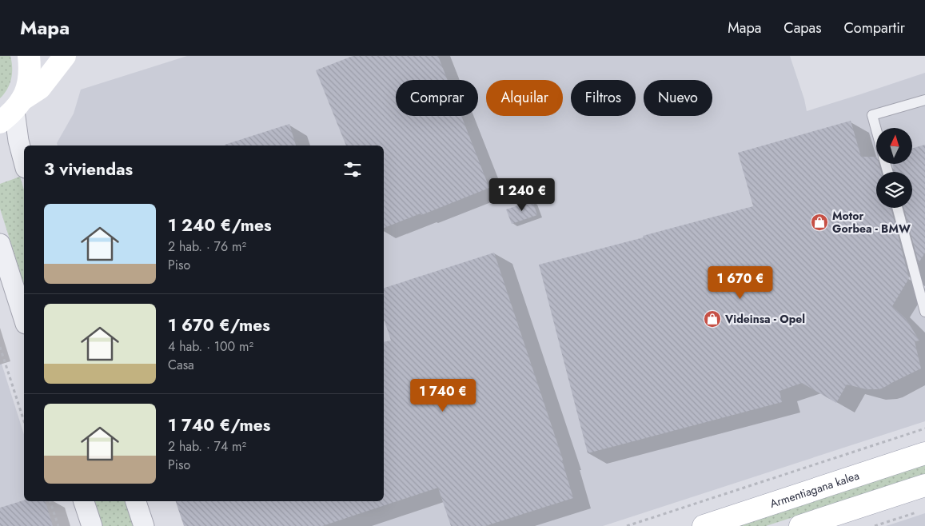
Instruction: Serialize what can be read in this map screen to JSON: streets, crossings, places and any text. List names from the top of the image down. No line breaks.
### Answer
{"streets":{"main road":["Armentiagana kalea"]},"places":{"shop":["Motor Gorbea - BMW","Videinsa - Opel"]},"north":"top","page":{"header":"Mapa","nav":["Mapa","Capas","Compartir"],"chip":["Comprar","Alquilar","Filtros","Nuevo"],"heading":"3 viviendas","price":["1 240 €","1 670 €","1 740 €"],"list":[{"name":"1 240 €/mes","note":"2 hab. · 76 m² · Piso"},{"name":"1 670 €/mes","note":"4 hab. · 100 m² · Casa"},{"name":"1 740 €/mes","note":"2 hab. · 74 m² · Piso"}]}}
